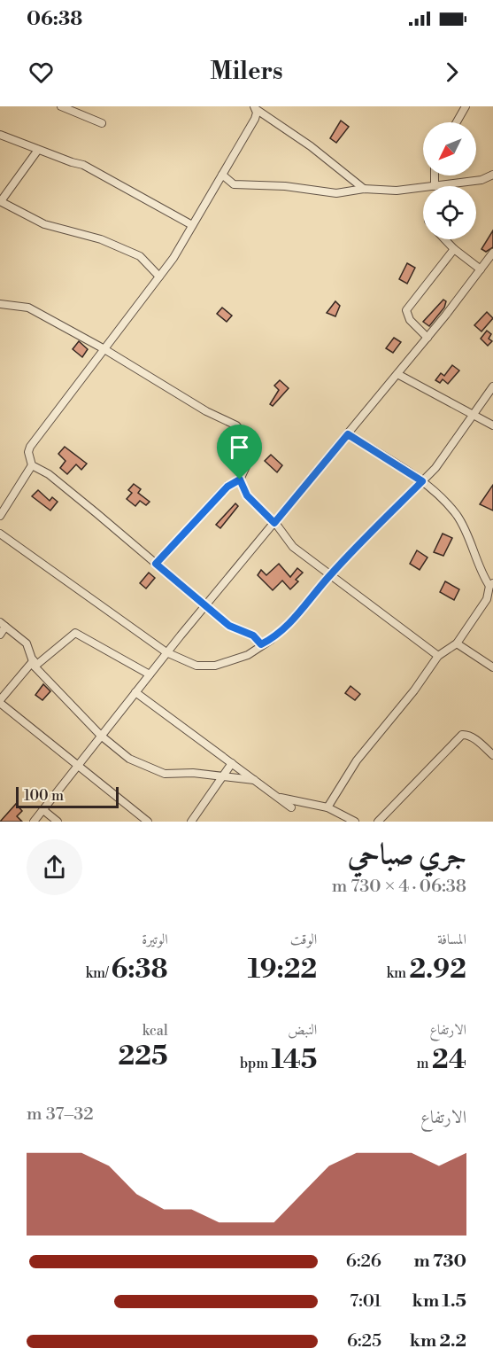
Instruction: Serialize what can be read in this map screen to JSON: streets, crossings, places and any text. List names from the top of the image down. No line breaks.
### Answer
{"scale_bar":"100 m","north":"bottom left","page":{"status":"06:38","header":"Milers","scale":"100 m","heading":["جري صباحي","06:38 · 4 × 730 m"],"stats":[["المسافة","2.92 km"],["الوقت","19:22"],["الوتيرة","6:38 /km"],["الارتفاع","24 m"],["النبض","145 bpm"],["kcal","225"]],"chart":["الارتفاع","32–37 m"],"list":[{"name":"730 m","note":"6:26"},{"name":"1.5 km","note":"7:01"},{"name":"2.2 km","note":"6:25"}]}}
